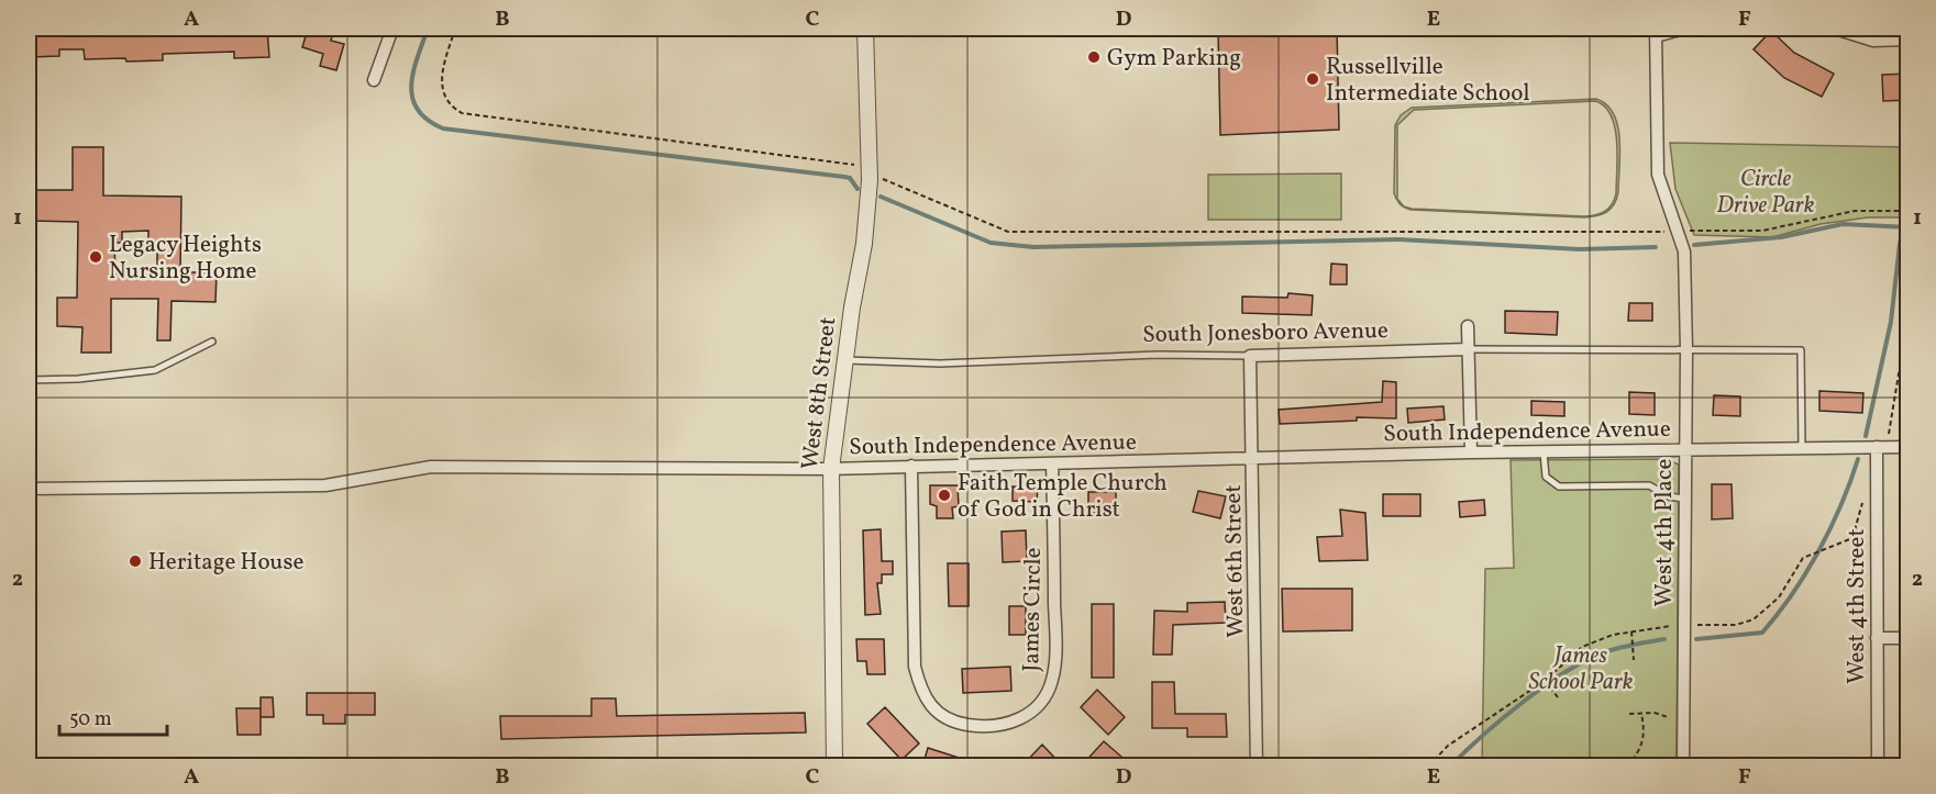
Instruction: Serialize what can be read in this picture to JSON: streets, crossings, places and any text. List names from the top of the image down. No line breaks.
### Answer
{"streets":{"street":["South Jonesboro Avenue","West 8th Street","South Independence Avenue","West 4th Place","West 6th Street","West 4th Street","James Circle"]},"crossings":[["South Jonesboro Avenue","West 8th Street"],["South Jonesboro Avenue","West 4th Place"],["South Jonesboro Avenue","West 6th Street"],["West 8th Street","South Independence Avenue"],["South Independence Avenue","West 4th Place"],["South Independence Avenue","West 6th Street"],["South Independence Avenue","West 4th Street"],["South Independence Avenue","James Circle"]],"parks":["Circle Drive Park","James School Park"],"places":["Gym Parking","Russellville Intermediate School","Legacy Heights Nursing Home","Faith Temple Church of God in Christ","Heritage House"],"scale_bar":"50 m","grid":{"columns":["A","B","C","D","E","F"],"rows":["1","2"]}}
